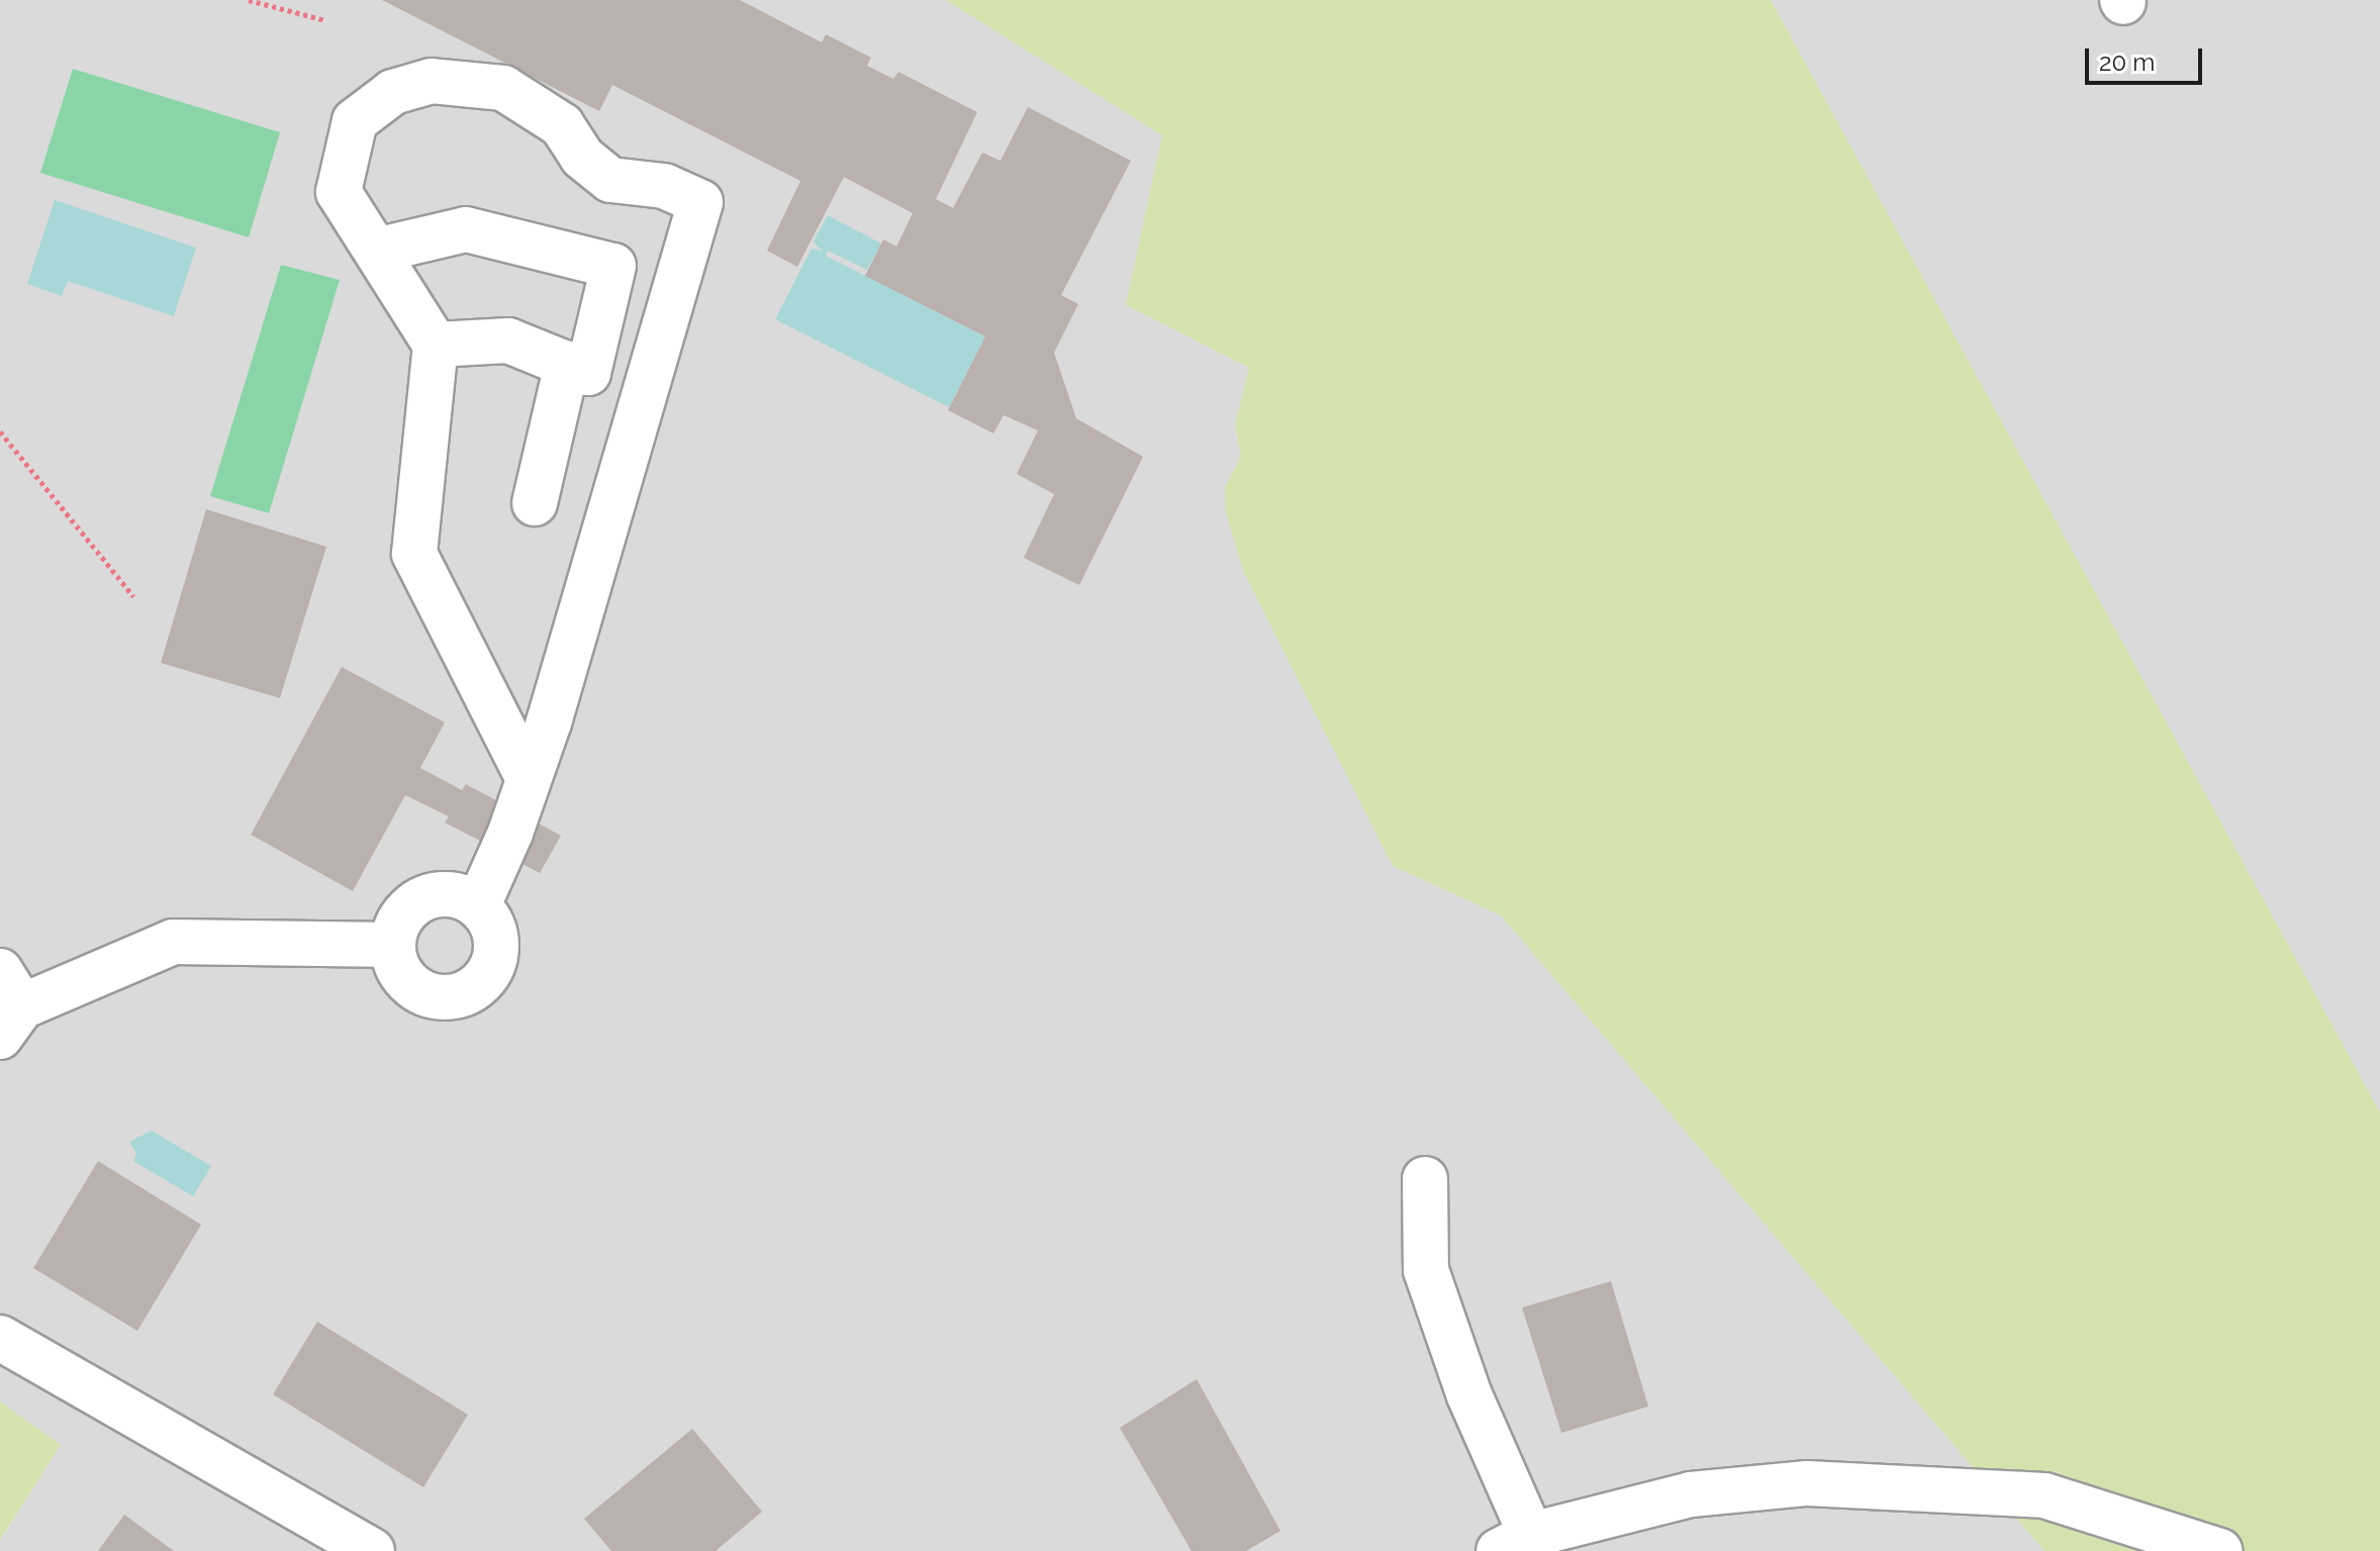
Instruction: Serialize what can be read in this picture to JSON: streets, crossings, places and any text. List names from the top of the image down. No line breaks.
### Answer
{"scale_bar":"20 m"}
